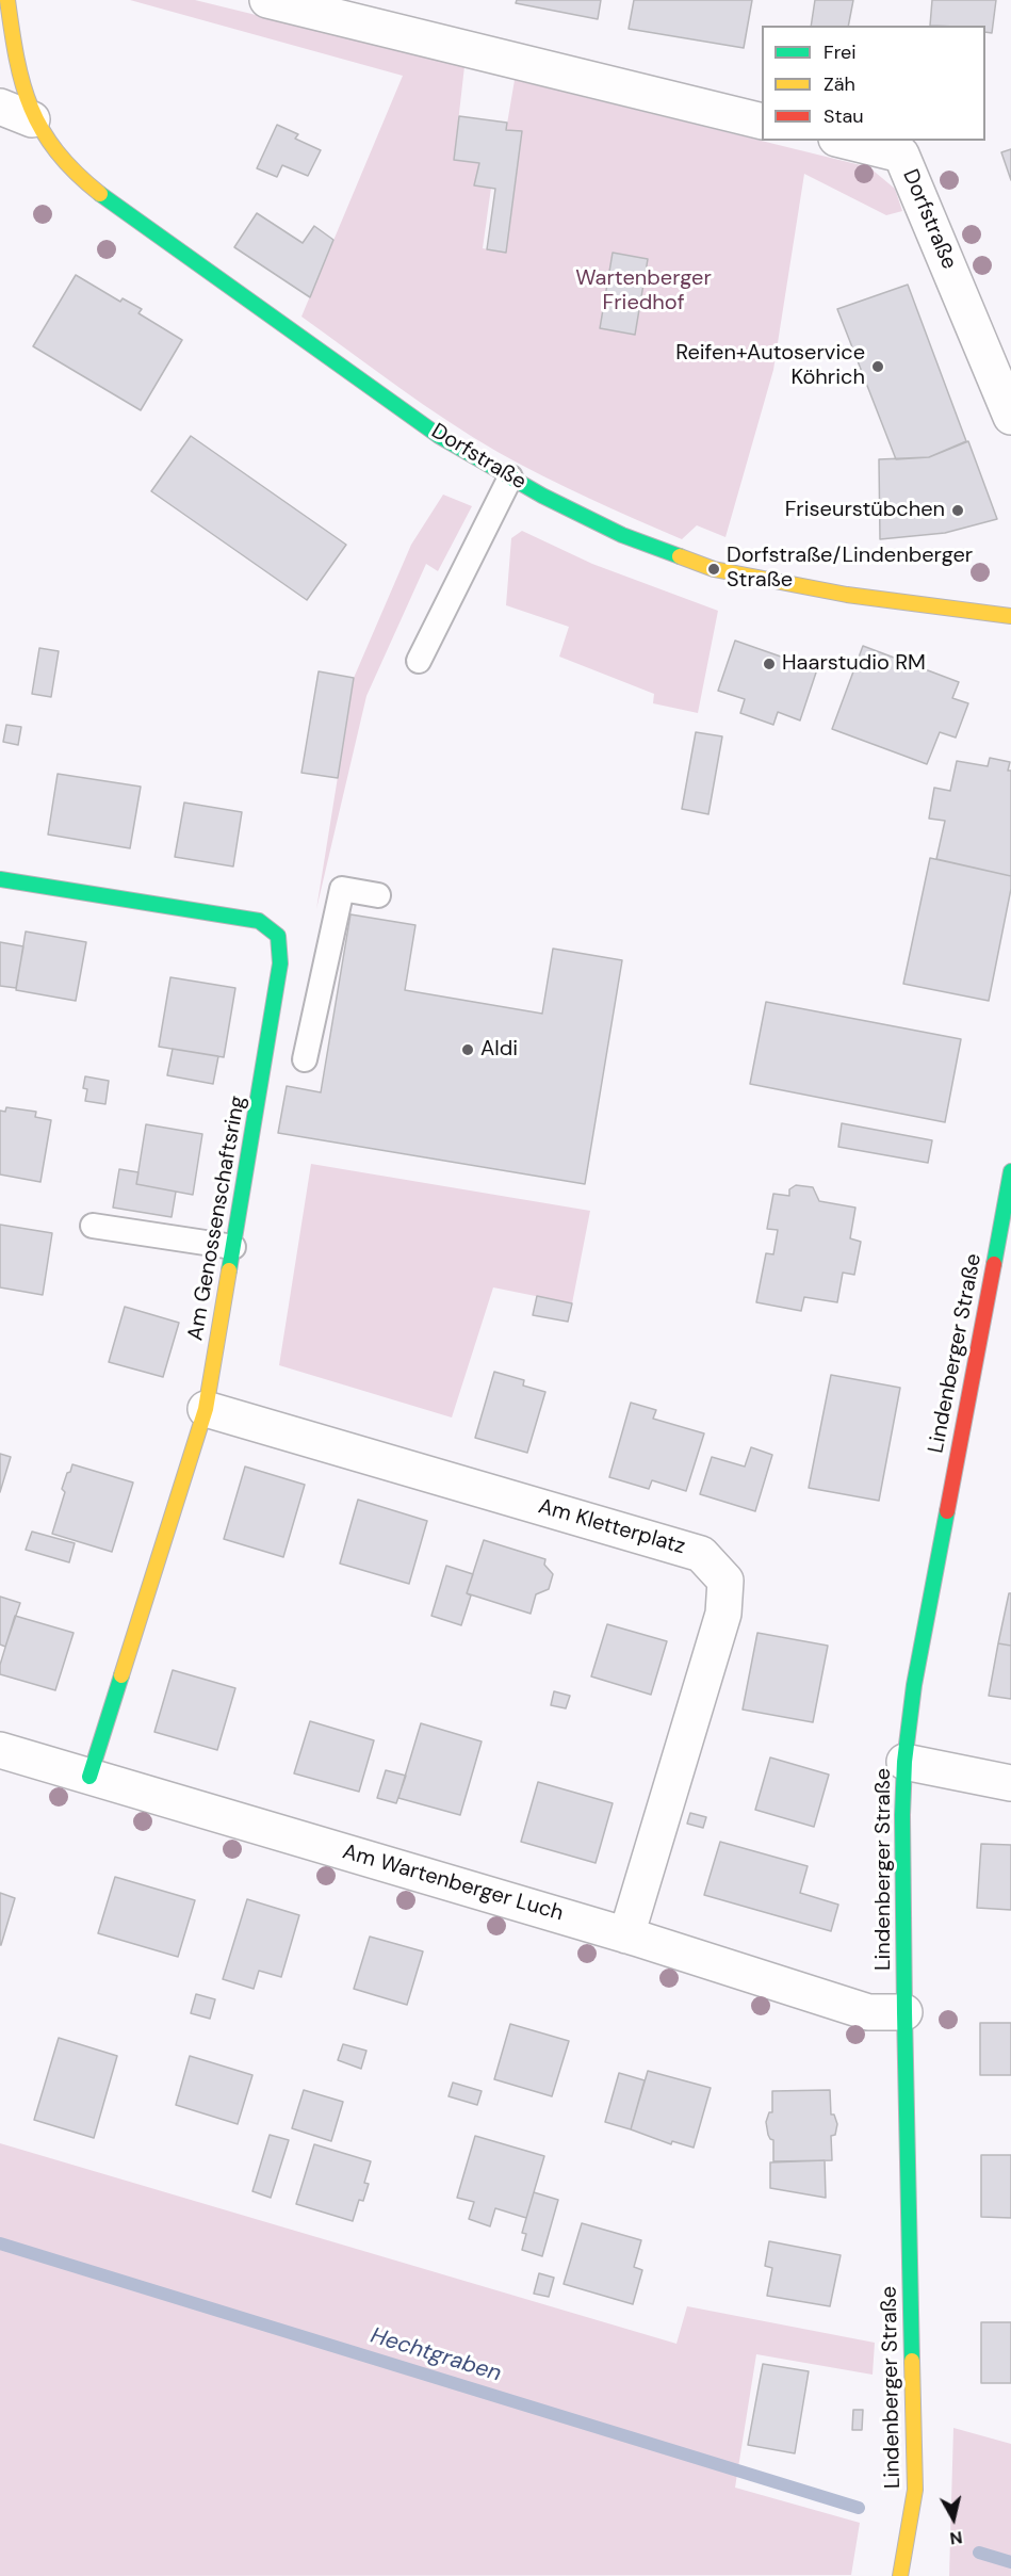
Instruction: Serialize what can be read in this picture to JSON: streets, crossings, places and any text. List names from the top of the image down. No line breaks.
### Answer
{"streets":{"street":["Dorfstraße","Am Genossenschaftsring","Lindenberger Straße","Am Kletterplatz","Am Wartenberger Luch"]},"crossings":[["Am Genossenschaftsring","Am Kletterplatz"],["Am Genossenschaftsring","Am Wartenberger Luch"],["Lindenberger Straße","Am Wartenberger Luch"],["Am Kletterplatz","Am Wartenberger Luch"]],"water":["Hechtgraben"],"parks":["Wartenberger Friedhof"],"places":["Reifen+Autoservice Köhrich","Friseurstübchen","Dorfstraße/Lindenberger Straße","Haarstudio RM","Aldi"],"legend":["Frei","Zäh","Stau"],"north":"bottom"}
